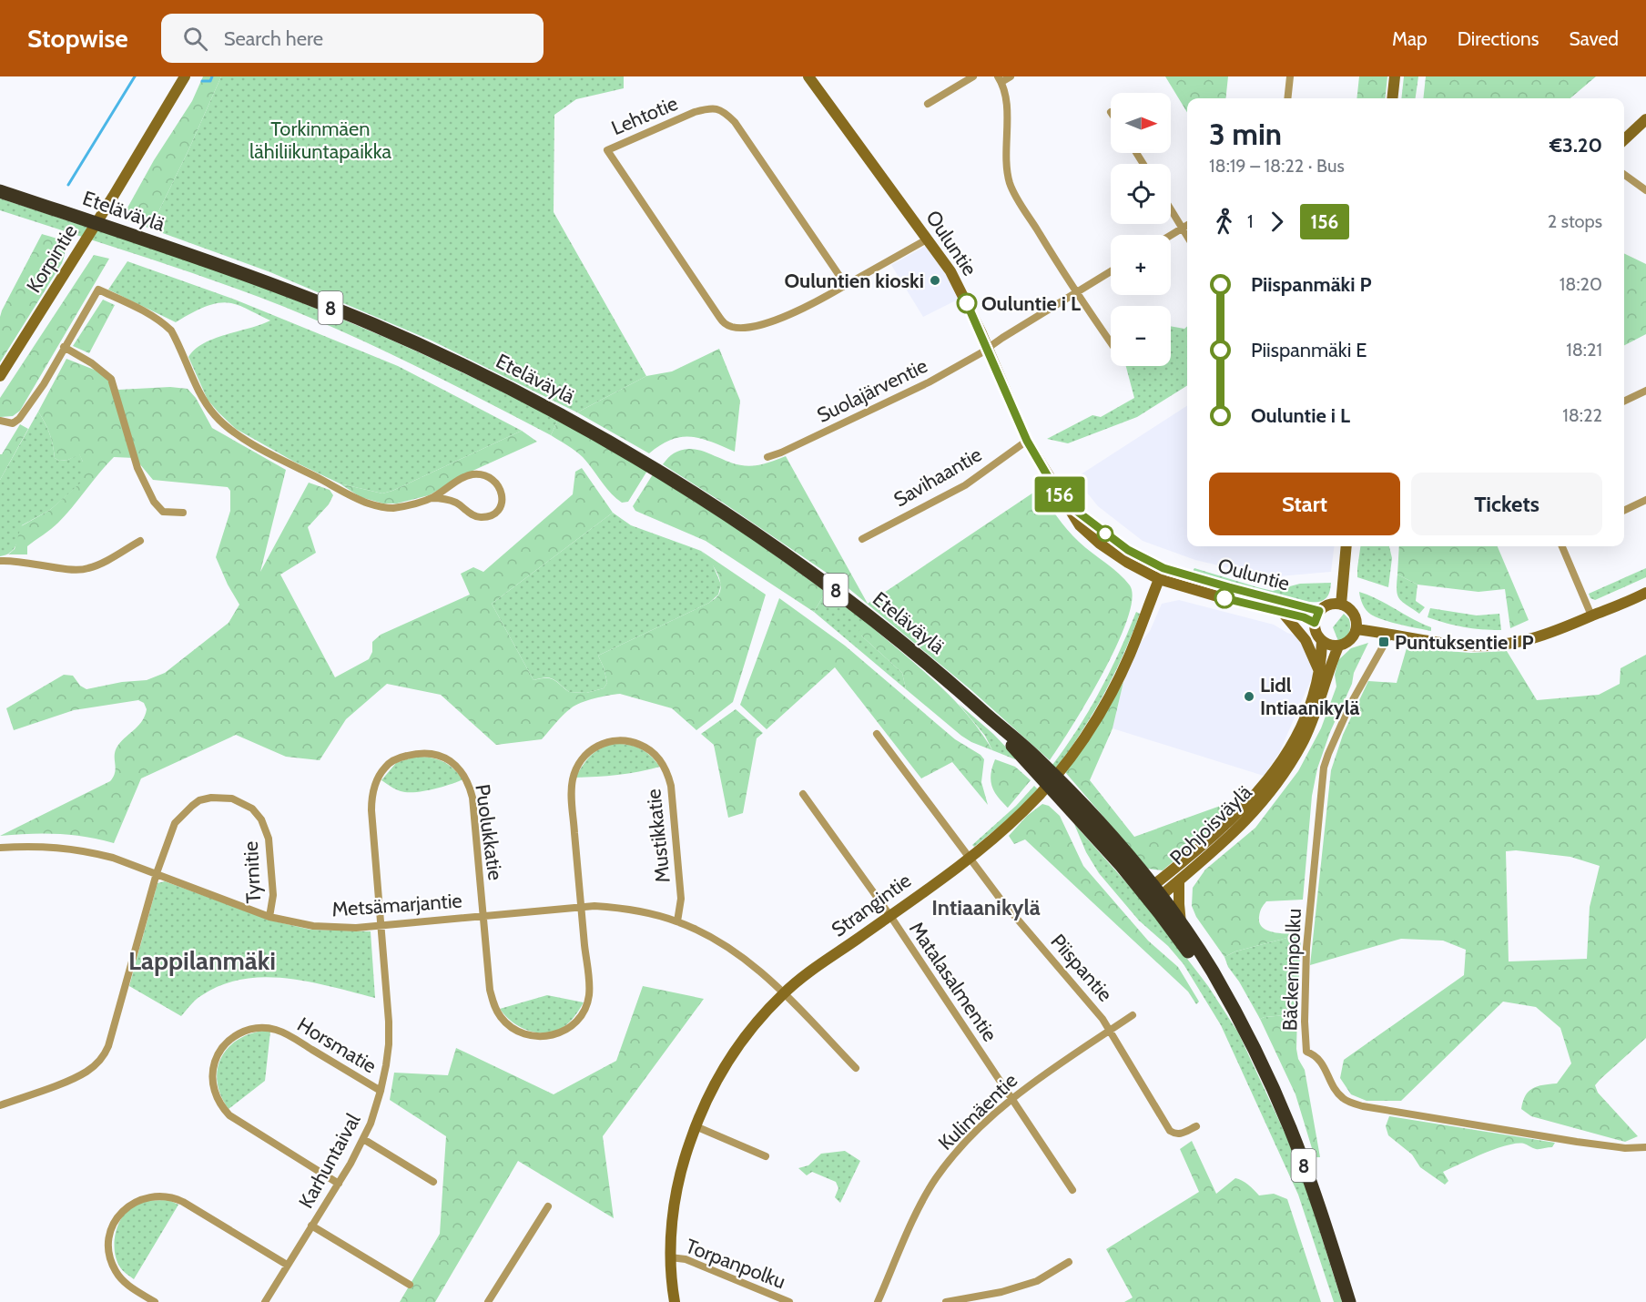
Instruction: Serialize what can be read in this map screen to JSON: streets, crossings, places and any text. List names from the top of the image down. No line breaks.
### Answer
{"streets":{"highway":["Eteläväylä","8"],"main road":["Ouluntie","Korpintie","Pohjoisväylä","Strangintie"],"street":["Lehtotie","Suolajärventie","Savihaantie","Puolukkatie","Mustikkatie","Tyrnitie","Metsämarjantie","Piispantie","Bäckeninpolku","Matalasalmentie","Horsmatie","Kulimäentie","Karhuntaival","Torpanpolku"]},"crossings":[["Lehtotie","Ouluntie"],["Eteläväylä","8"],["Eteläväylä","Pohjoisväylä"],["Ouluntie","Suolajärventie"],["Ouluntie","Savihaantie"],["Ouluntie","Pohjoisväylä"],["Ouluntie","Strangintie"],["8","Pohjoisväylä"],["Puolukkatie","Mustikkatie"],["Puolukkatie","Metsämarjantie"],["Puolukkatie","Karhuntaival"],["Mustikkatie","Metsämarjantie"],["Tyrnitie","Metsämarjantie"],["Metsämarjantie","Strangintie"],["Metsämarjantie","Karhuntaival"],["Strangintie","Piispantie"],["Strangintie","Matalasalmentie"],["Strangintie","Torpanpolku"],["Piispantie","Kulimäentie"],["Matalasalmentie","Kulimäentie"],["Horsmatie","Karhuntaival"]],"districts":["Intiaanikylä","Lappilanmäki"],"parks":["Torkinmäen lähiliikuntapaikka"],"places":{"other":["Ouluntien kioski","Ouluntie i L","Lidl Intiaanikylä"],"transit":["Puntuksentie i P"]},"lines":["bus line 156"],"north":"right","page":{"header":"Stopwise","search":"Search here","nav":["Map","Directions","Saved"],"on_map":"156","map_buttons":["+","−"],"heading":["3 min","18:19 – 18:22 · Bus","€3.20"],"legs":["1","156","2 stops"],"list":[{"name":"Piispanmäki P","value":"18:20"},{"name":"Piispanmäki E","value":"18:21"},{"name":"Ouluntie i L","value":"18:22"}],"buttons":["Start","Tickets"]}}
